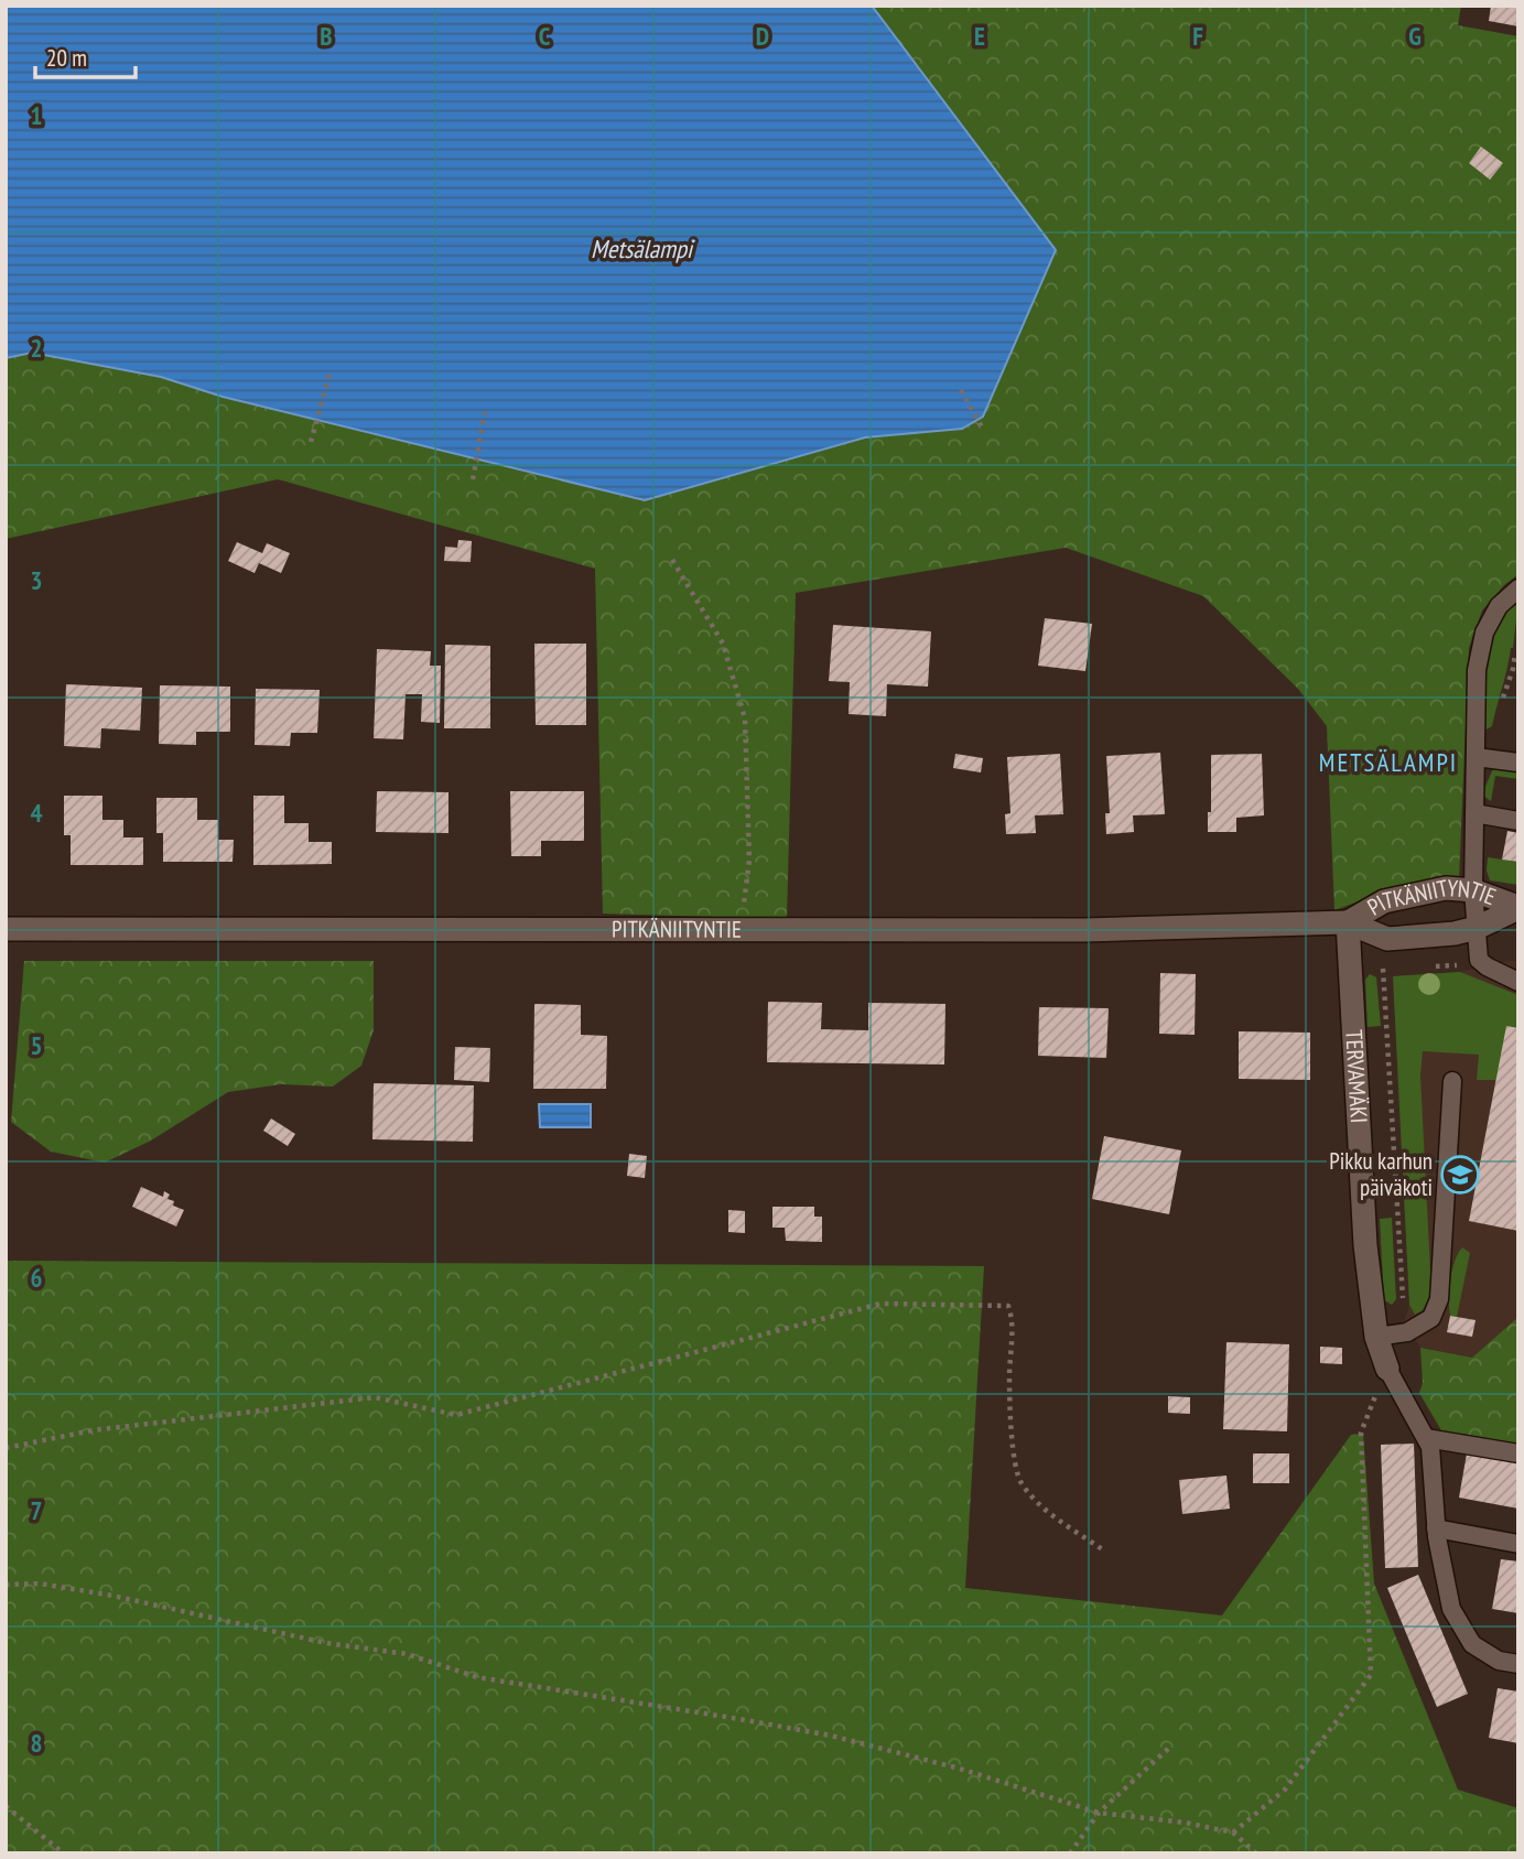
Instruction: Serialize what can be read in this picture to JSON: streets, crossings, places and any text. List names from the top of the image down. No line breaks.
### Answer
{"streets":{"street":["PITKÄNIITYNTIE","TERVAMÄKI"]},"crossings":[["PITKÄNIITYNTIE","TERVAMÄKI"]],"districts":["METSÄLAMPI"],"water":["Metsälampi"],"places":{"school or university":["Pikku karhun päiväkoti"]},"scale_bar":"20 m","grid":{"columns":["B","C","D","E","F","G"],"rows":["1","2","3","4","5","6","7","8"]}}
